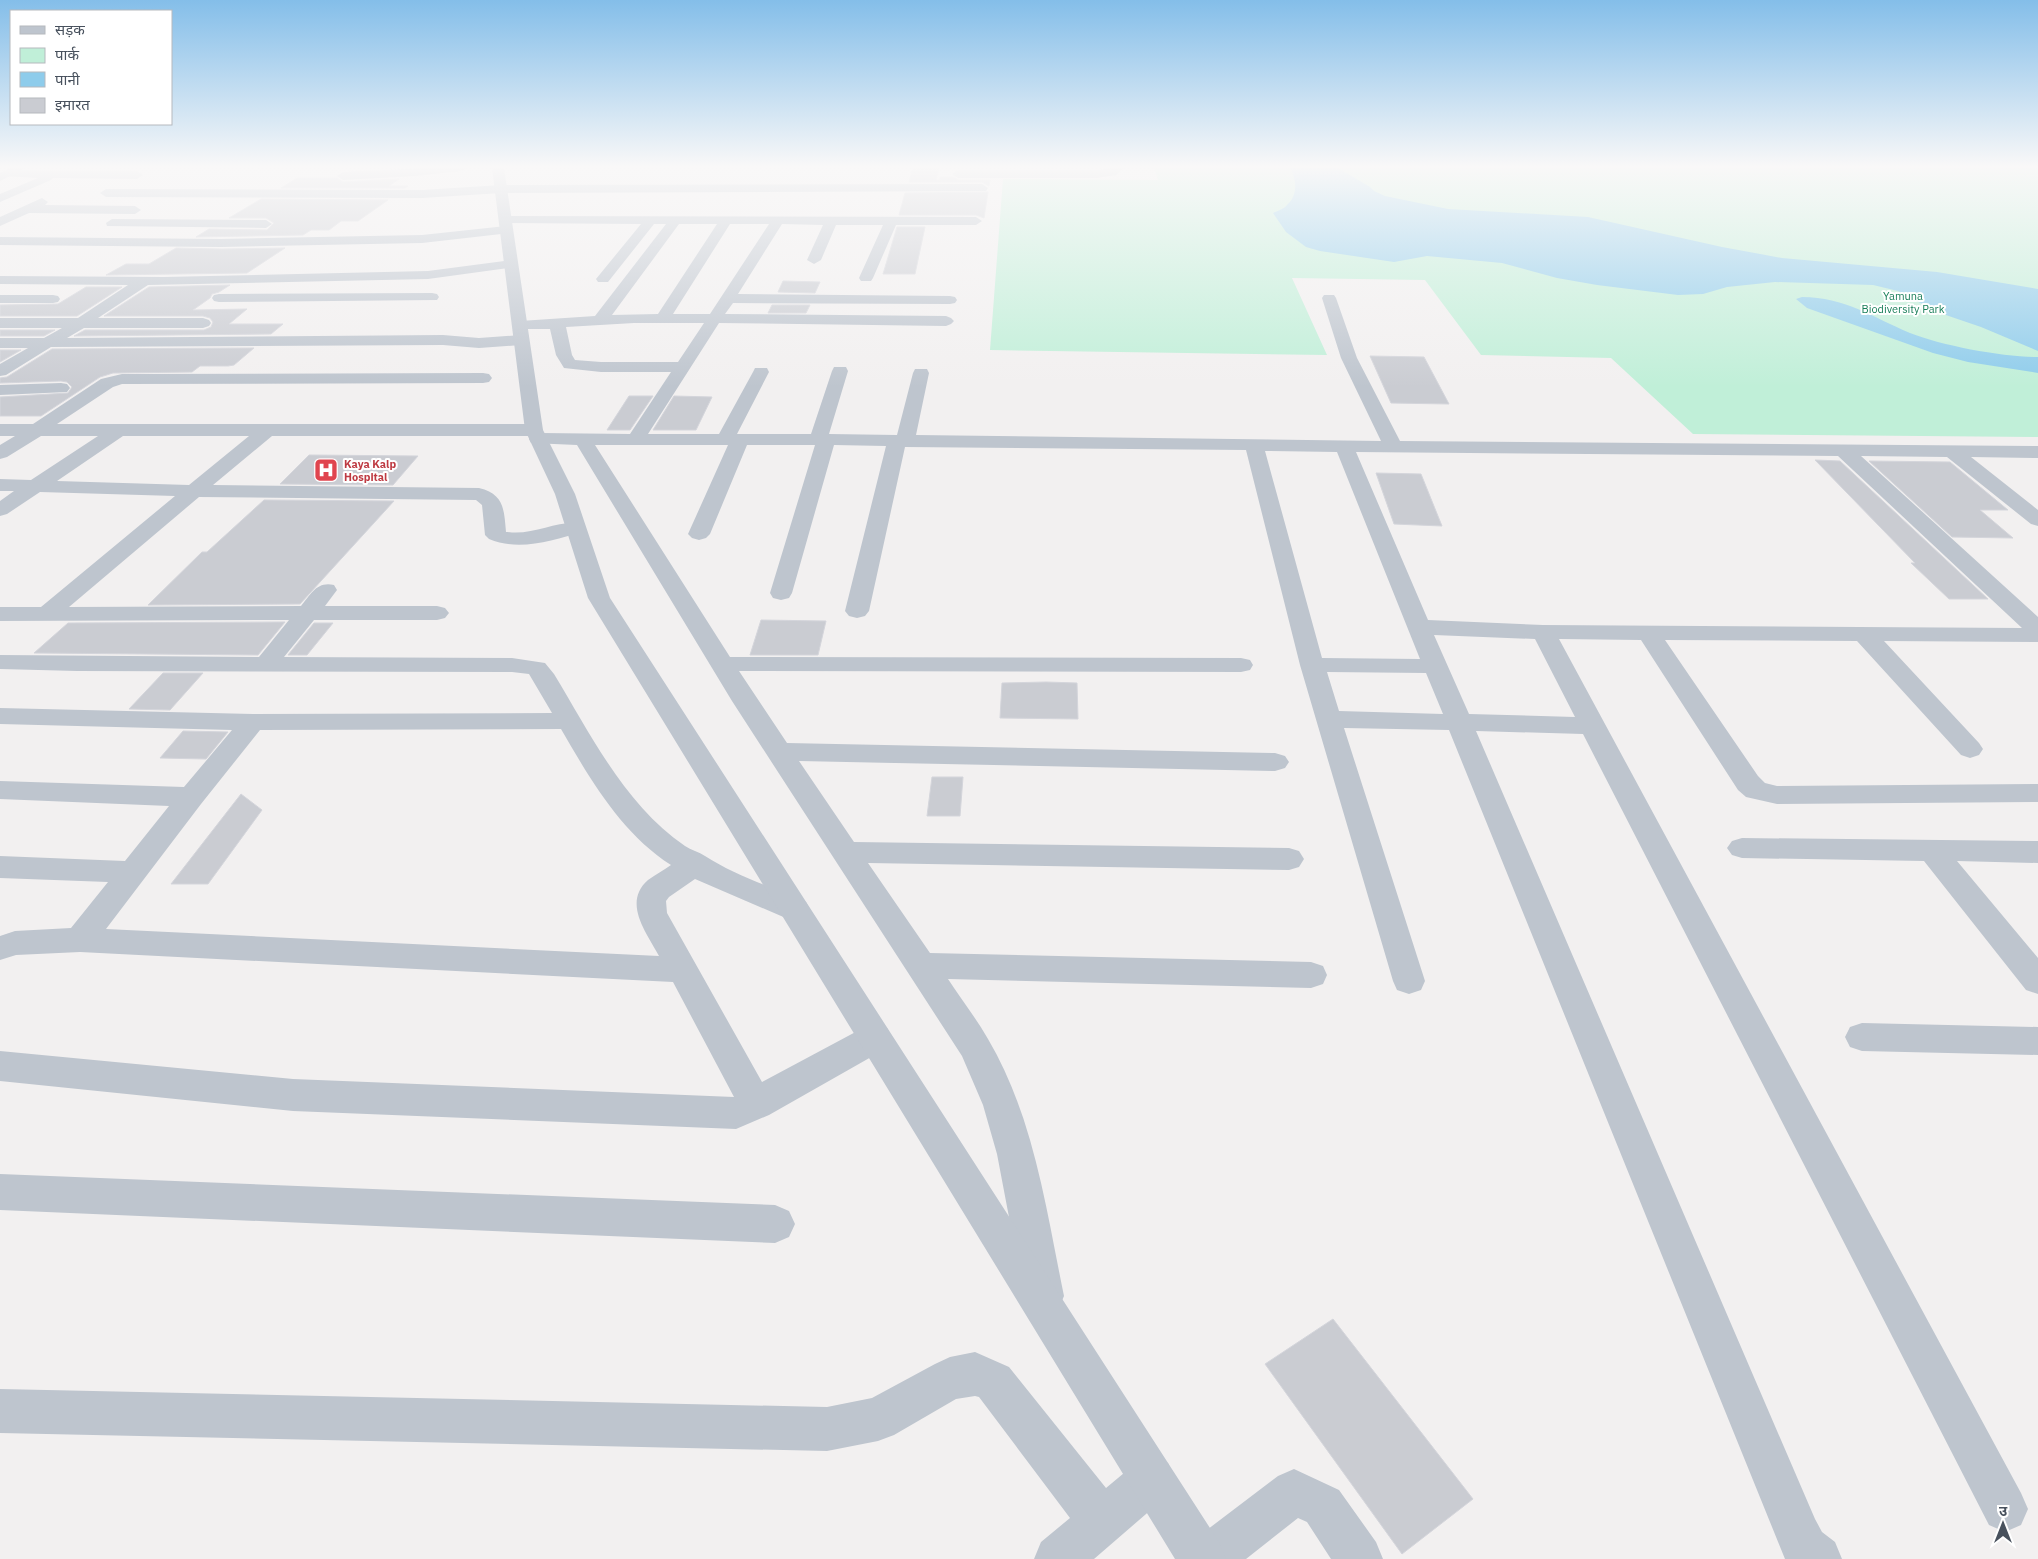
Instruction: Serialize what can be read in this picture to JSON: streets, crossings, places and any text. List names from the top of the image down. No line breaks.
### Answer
{"parks":["Yamuna Biodiversity Park"],"places":{"hospital":["Kaya Kalp Hospital"]},"legend":["सड़क","पार्क","पानी","इमारत"],"north":"top"}
